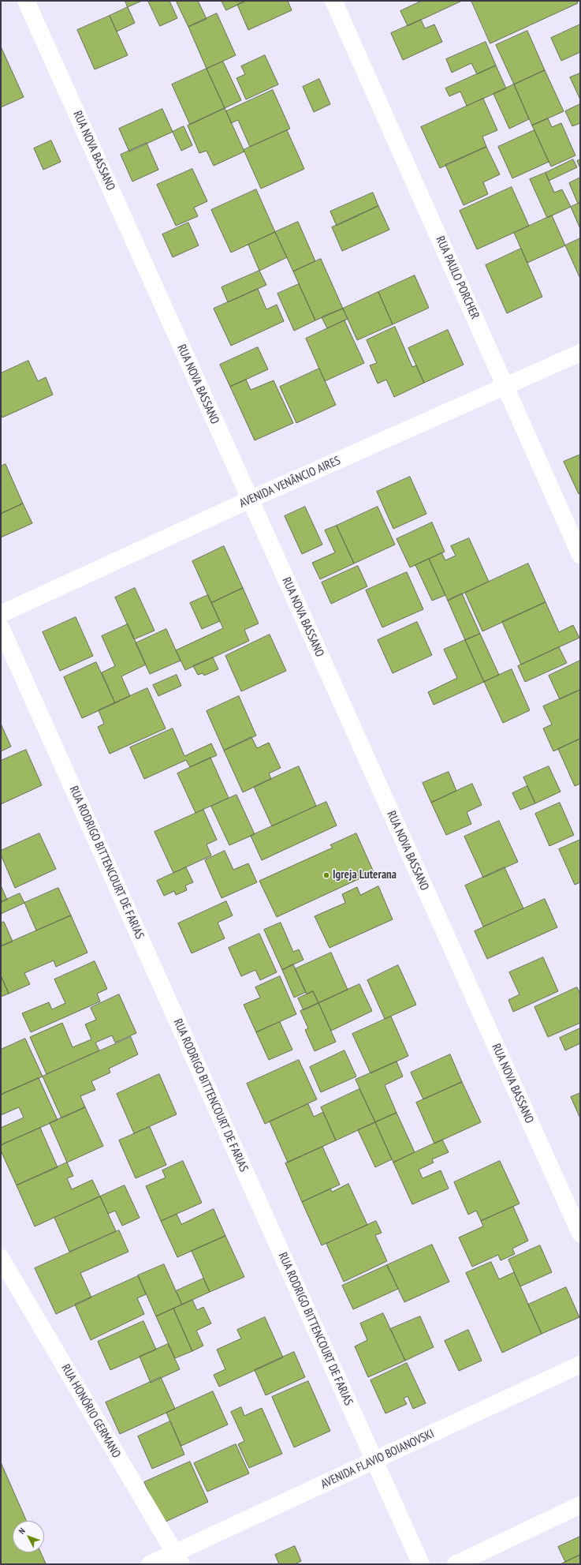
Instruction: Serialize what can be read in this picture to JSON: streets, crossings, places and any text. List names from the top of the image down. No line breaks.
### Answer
{"streets":{"street":["RUA NOVA BASSANO","RUA PAULO PORCHER","AVENIDA VENÂNCIO AIRES","RUA RODRIGO BITTENCOURT DE FARIAS","RUA HONÓRIO GERMANO","AVENIDA FLAVIO BOIANOVSKI"]},"crossings":[["RUA NOVA BASSANO","AVENIDA VENÂNCIO AIRES"],["RUA PAULO PORCHER","AVENIDA VENÂNCIO AIRES"],["RUA RODRIGO BITTENCOURT DE FARIAS","AVENIDA FLAVIO BOIANOVSKI"],["RUA HONÓRIO GERMANO","AVENIDA FLAVIO BOIANOVSKI"]],"places":["Igreja Luterana"],"north":"top left"}
